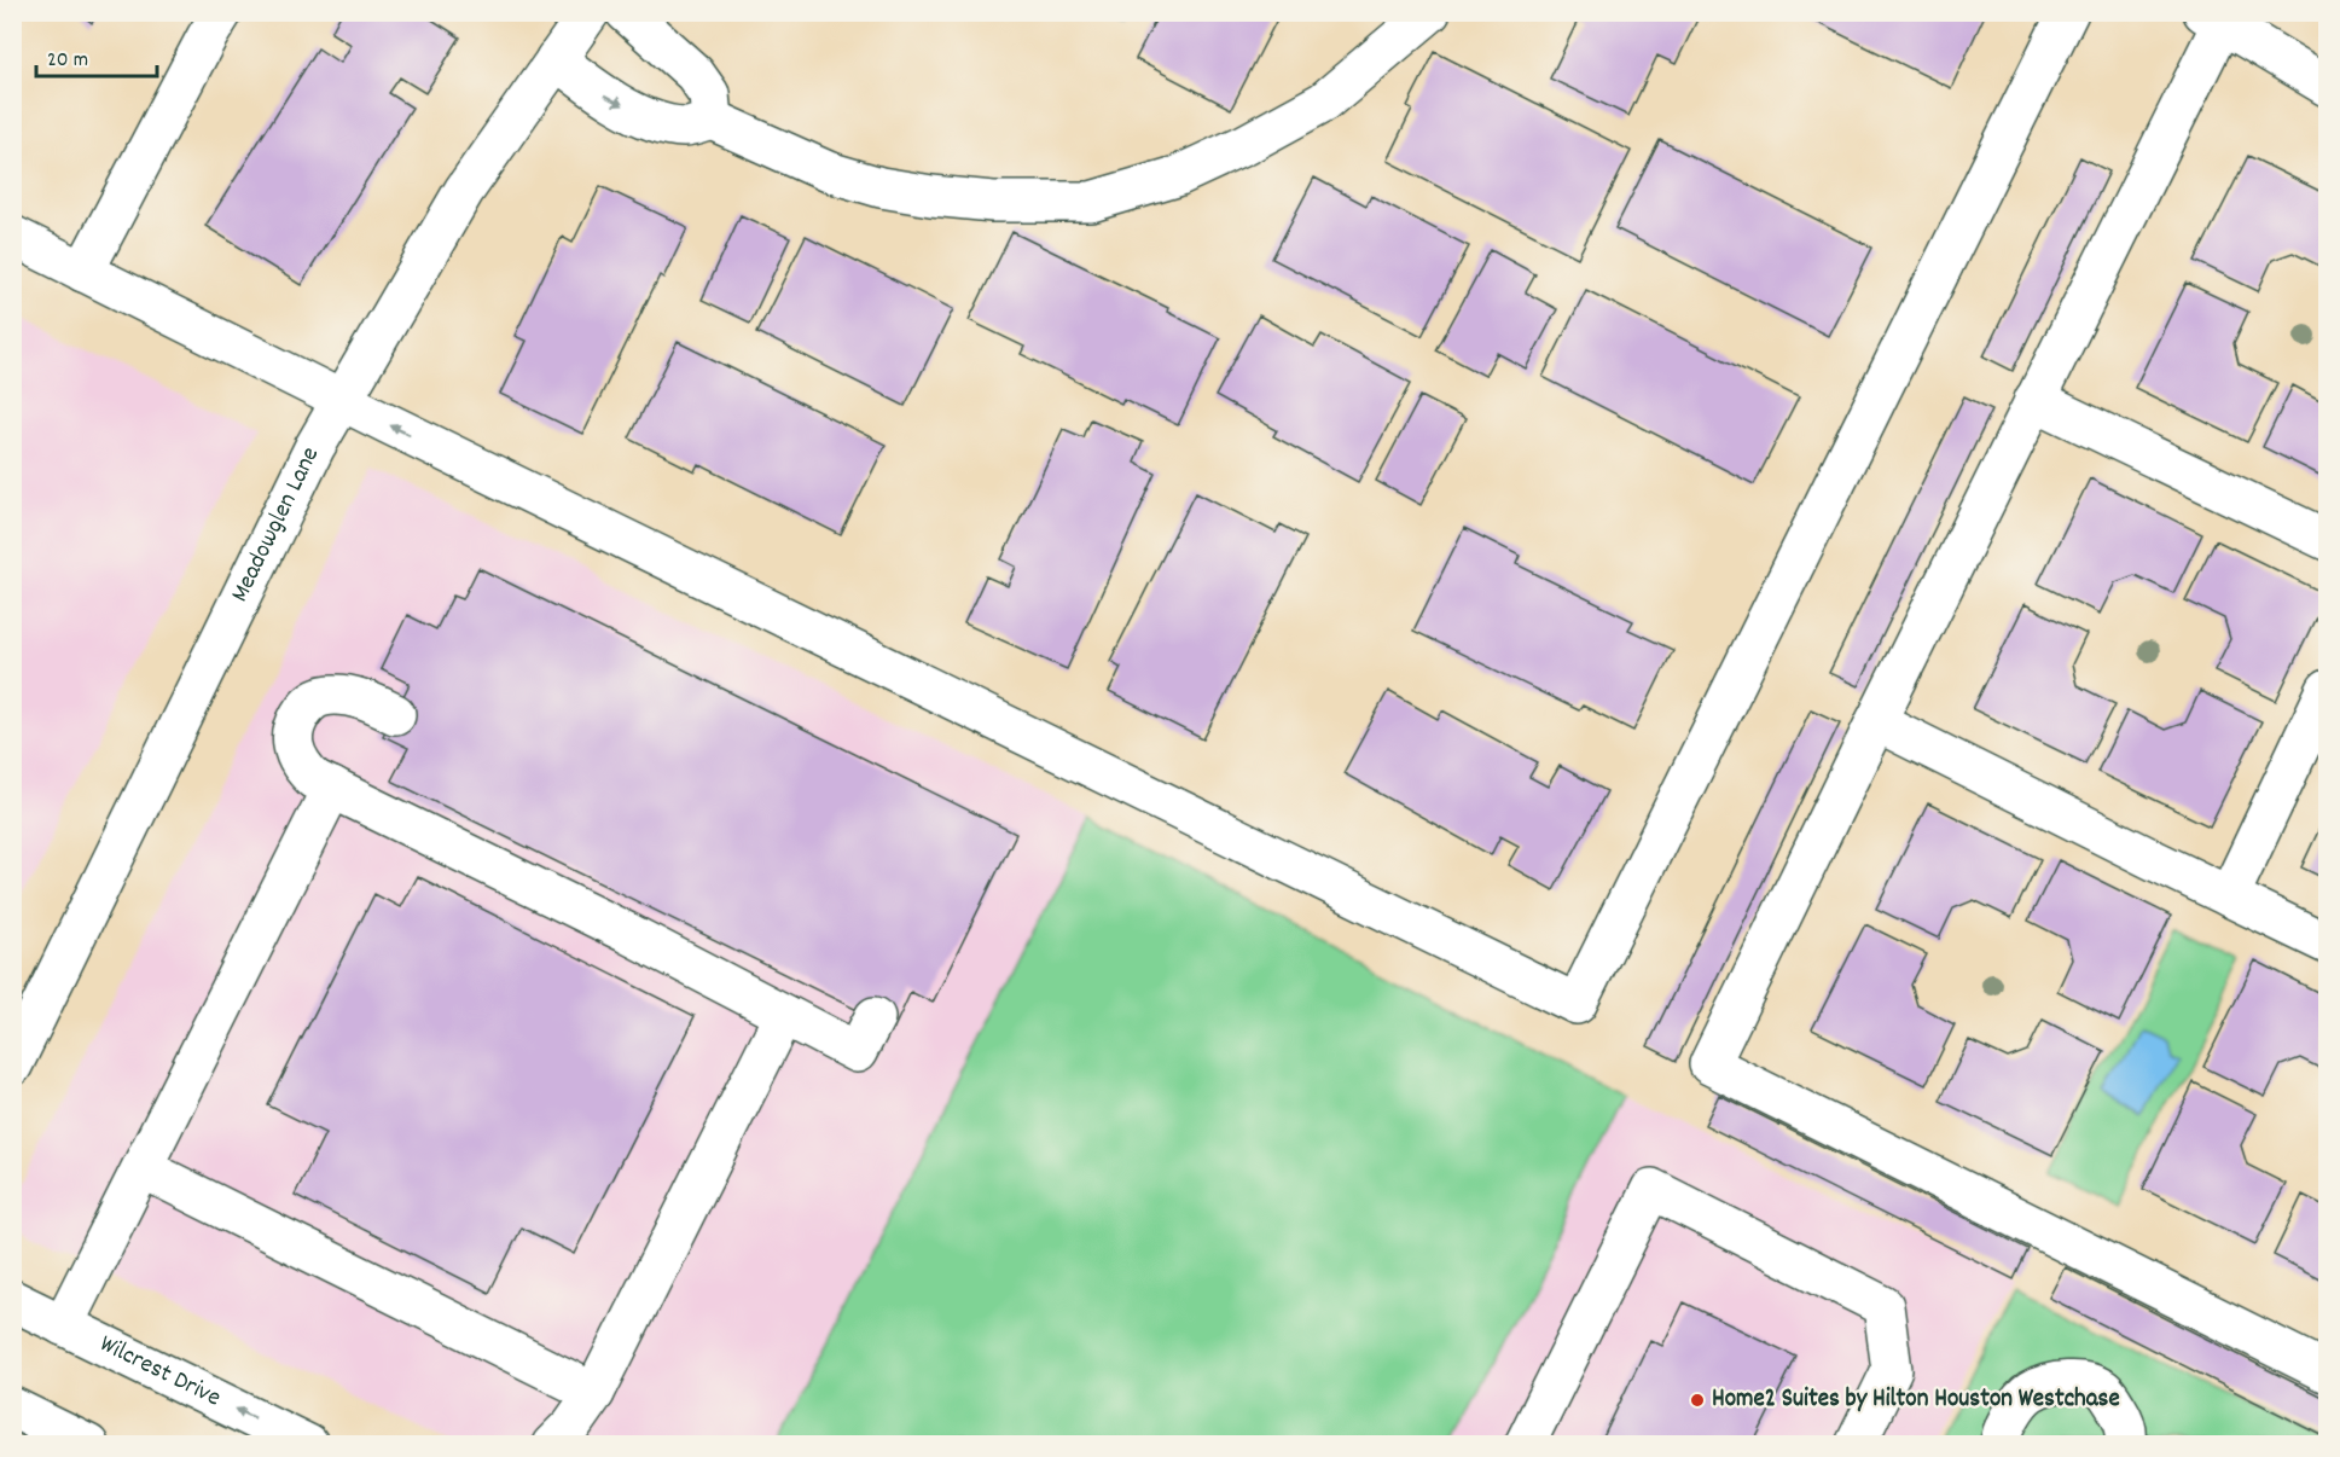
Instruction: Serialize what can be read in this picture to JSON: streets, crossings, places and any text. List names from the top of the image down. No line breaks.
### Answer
{"streets":{"street":["Meadowglen Lane","Wilcrest Drive"]},"places":["Home2 Suites by Hilton Houston Westchase"],"scale_bar":"20 m"}
